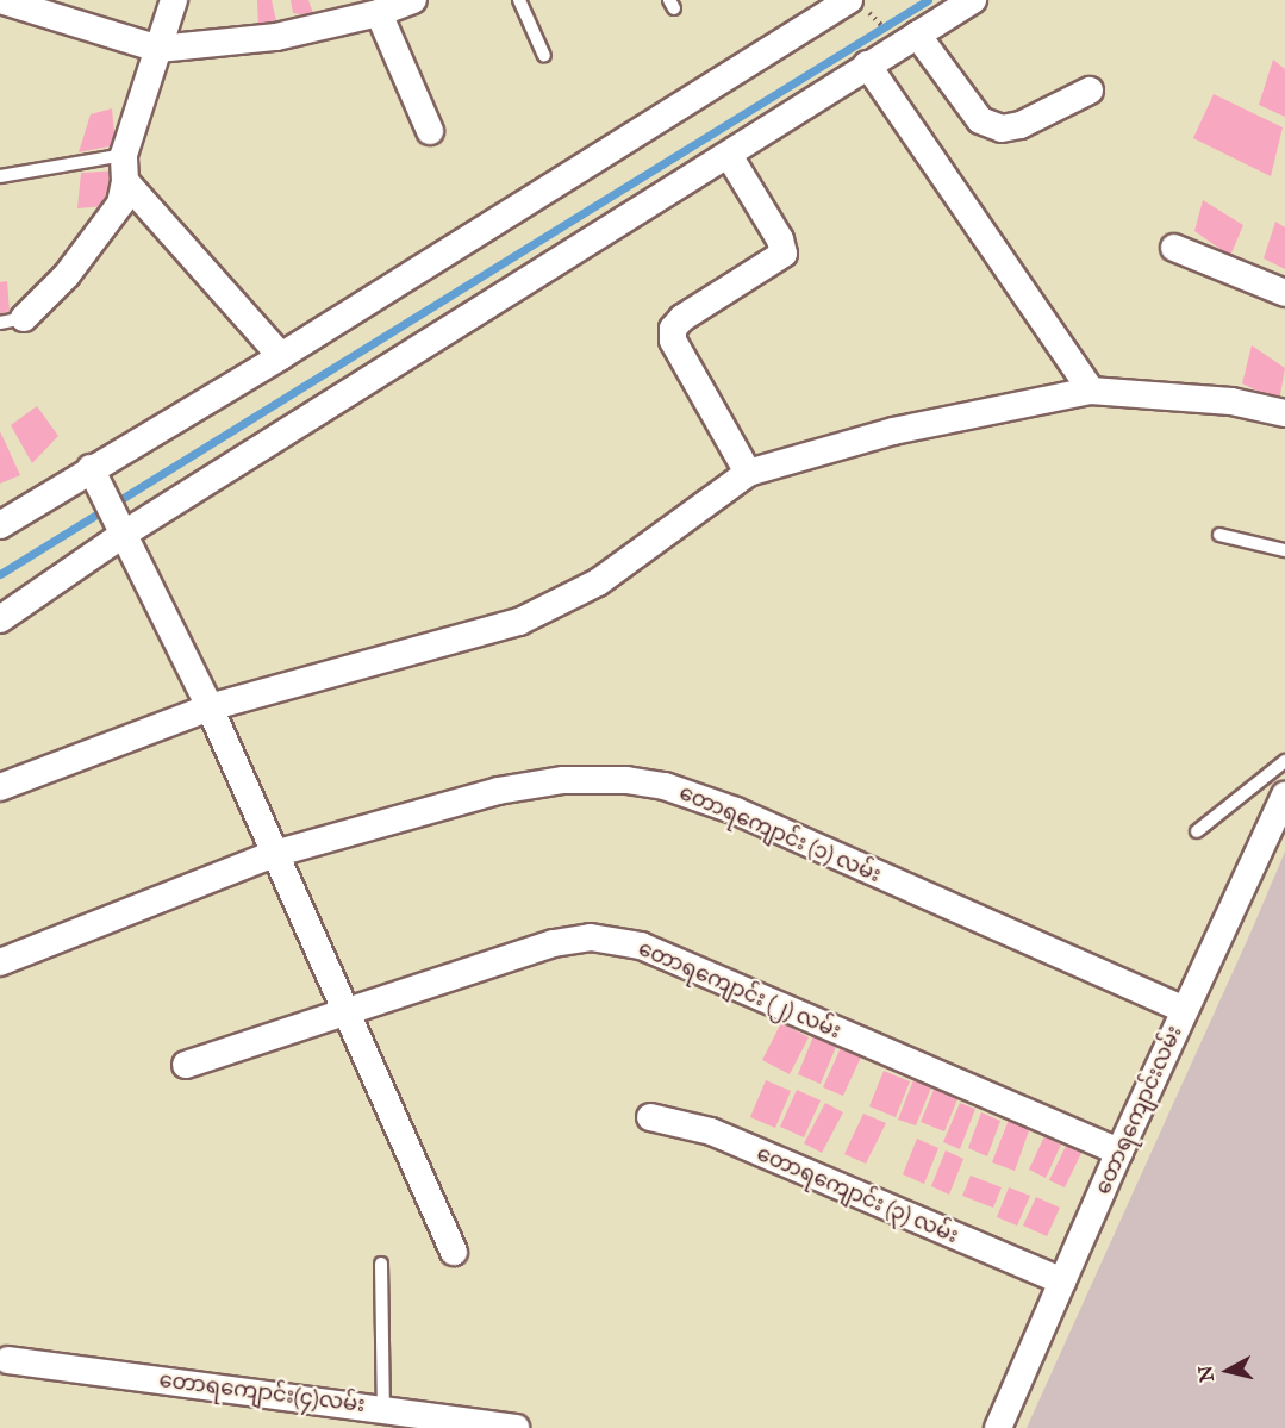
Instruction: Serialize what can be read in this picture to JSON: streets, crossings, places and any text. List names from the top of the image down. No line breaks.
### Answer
{"streets":{"street":["တောရကျောင်း (၁) လမ်း","တောရကျောင်း (၂) လမ်း","တောရကျောင်းလမ်း","တောရကျောင်း (၃) လမ်း","တောရကျောင်း(၄)လမ်း"]},"crossings":[["တောရကျောင်း (၁) လမ်း","တောရကျောင်းလမ်း"],["တောရကျောင်း (၂) လမ်း","တောရကျောင်းလမ်း"],["တောရကျောင်းလမ်း","တောရကျောင်း (၃) လမ်း"]],"north":"left"}
